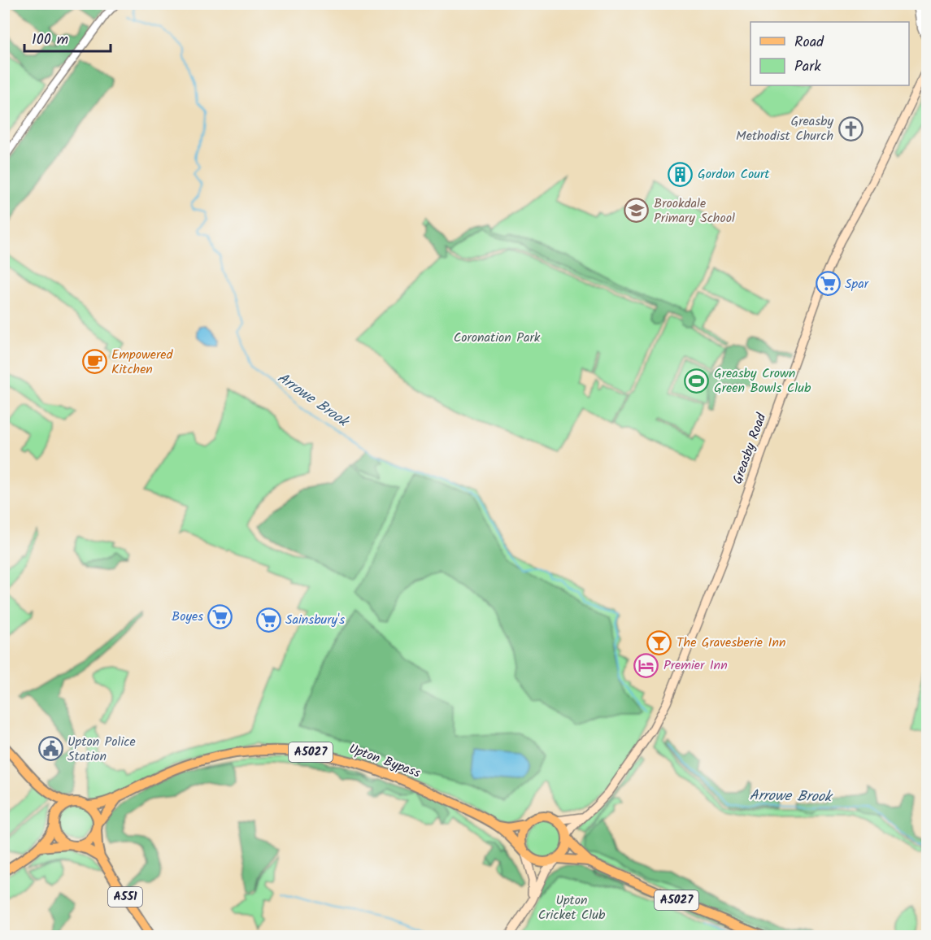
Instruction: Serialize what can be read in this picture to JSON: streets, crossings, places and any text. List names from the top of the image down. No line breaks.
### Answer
{"streets":{"main road":["Greasby Road","A5027","Upton Bypass","A551"]},"crossings":[["Greasby Road","A5027"],["Greasby Road","Upton Bypass"],["A5027","Upton Bypass"]],"water":["Arrowe Brook"],"parks":["Coronation Park","Upton Cricket Club"],"places":{"church":["Greasby Methodist Church"],"building":["Gordon Court"],"school or university":["Brookdale Primary School"],"supermarket":["Spar","Boyes","Sainsbury's"],"cafe":["Empowered Kitchen"],"sports":["Greasby Crown Green Bowls Club"],"bar":["The Gravesberie Inn"],"hotel":["Premier Inn"],"public building":["Upton Police Station"]},"legend":["Road","Park"],"scale_bar":"100 m"}
